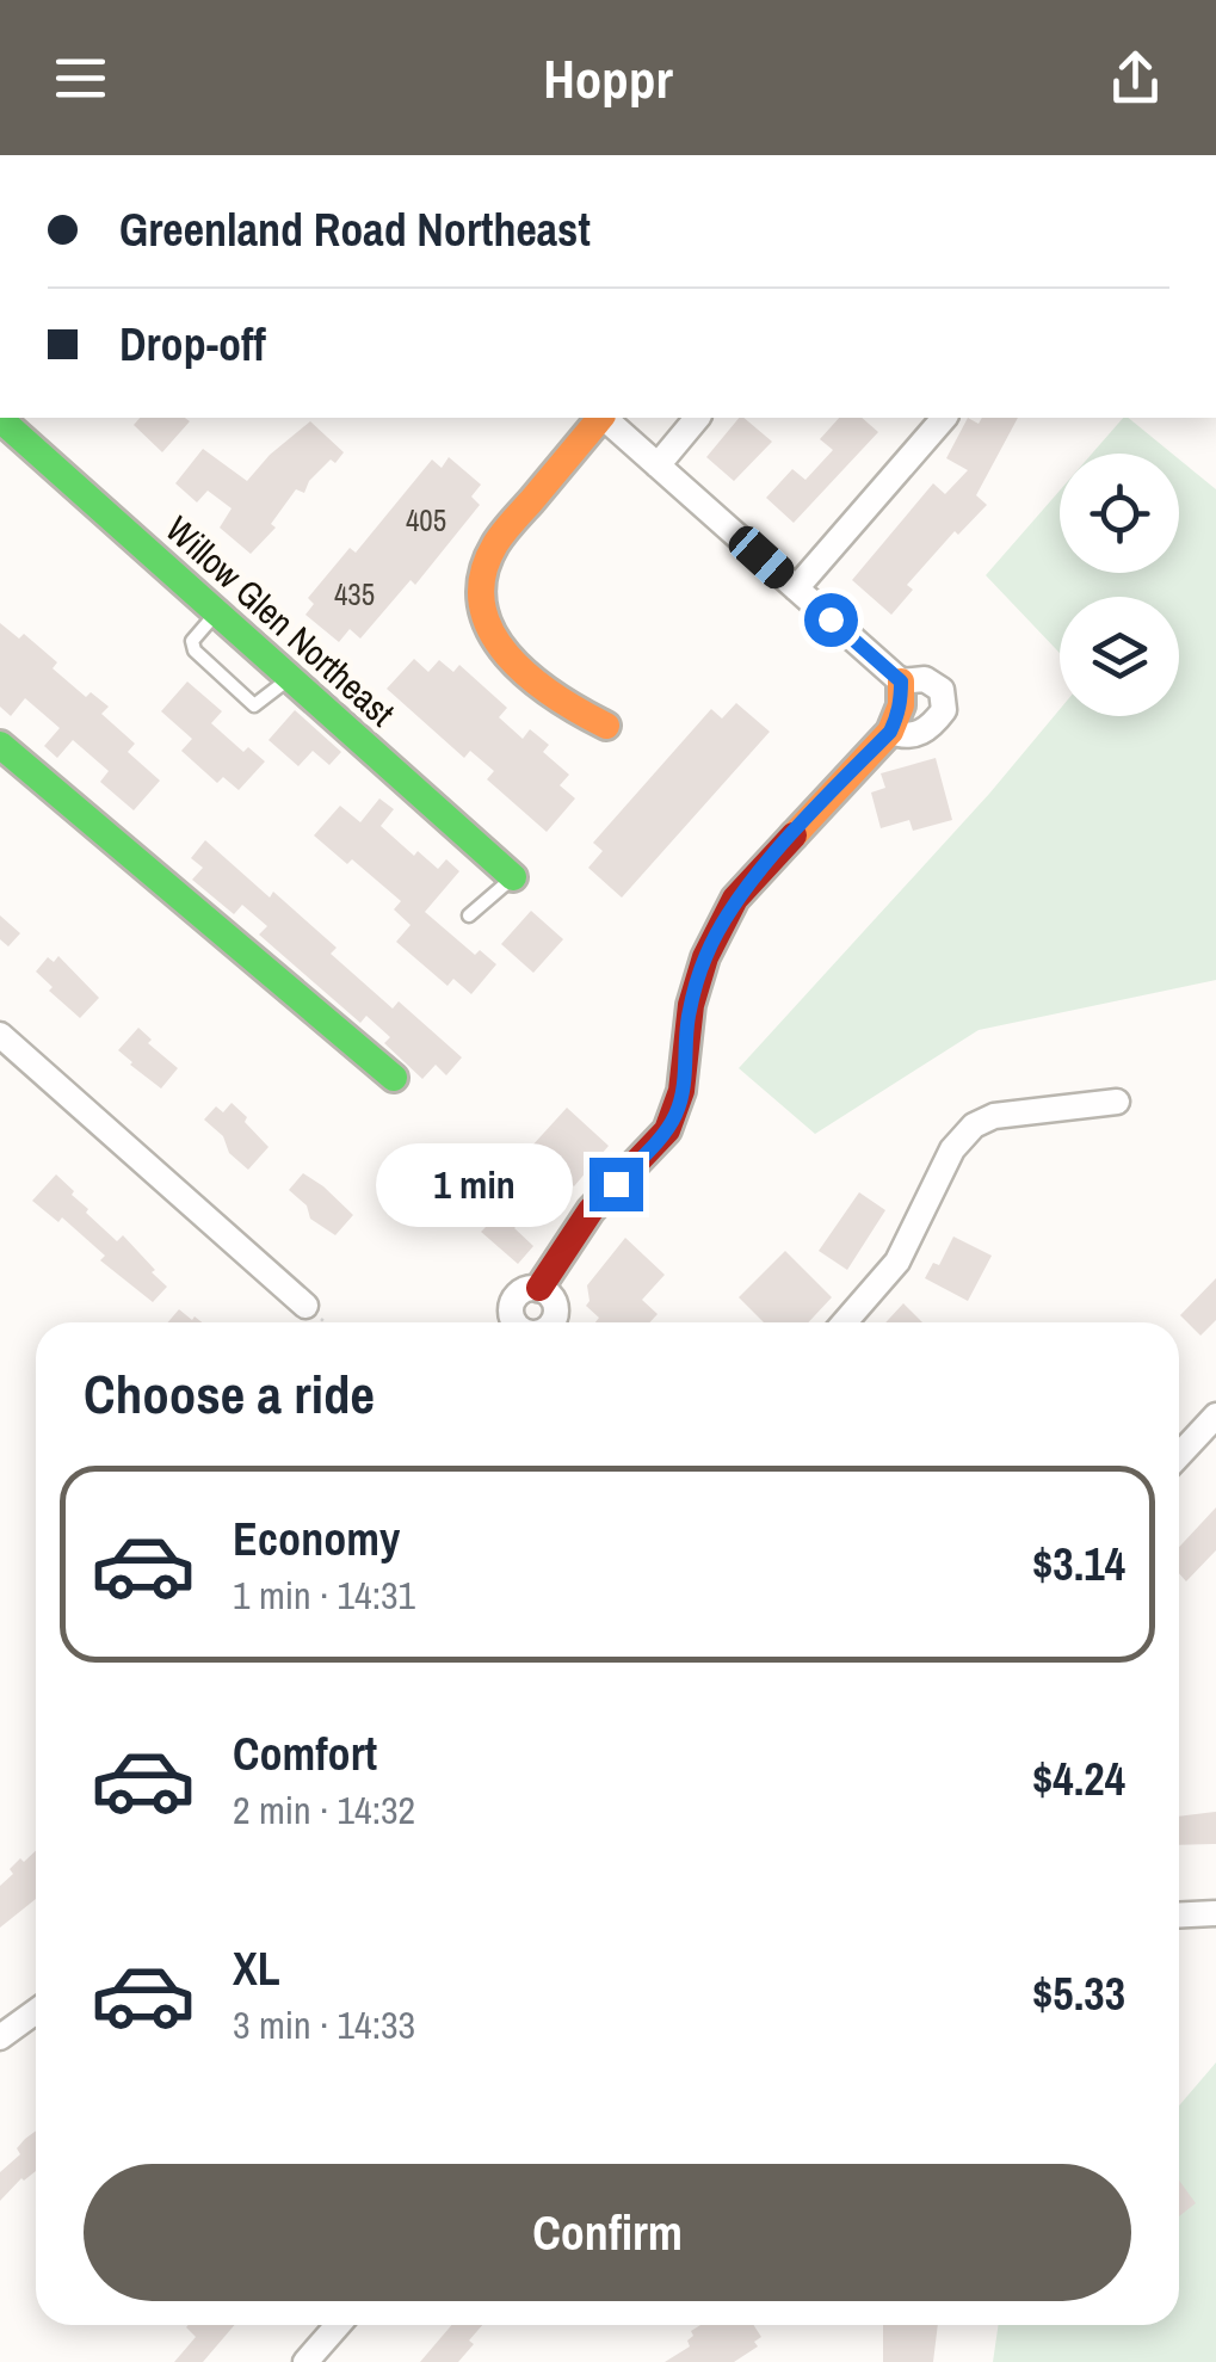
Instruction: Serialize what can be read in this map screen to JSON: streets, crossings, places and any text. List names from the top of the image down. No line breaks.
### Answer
{"streets":{"street":["Willow Glen Northeast"]},"house_numbers":["405","435"],"page":{"header":"Hoppr","banner":["Greenland Road Northeast","Drop-off"],"bubble":"1 min","heading":"Choose a ride","list":[{"name":"Economy","note":"1 min · 14:31","value":"$3.14"},{"name":"Comfort","note":"2 min · 14:32","value":"$4.24"},{"name":"XL","note":"3 min · 14:33","value":"$5.33"}],"buttons":"Confirm"}}
